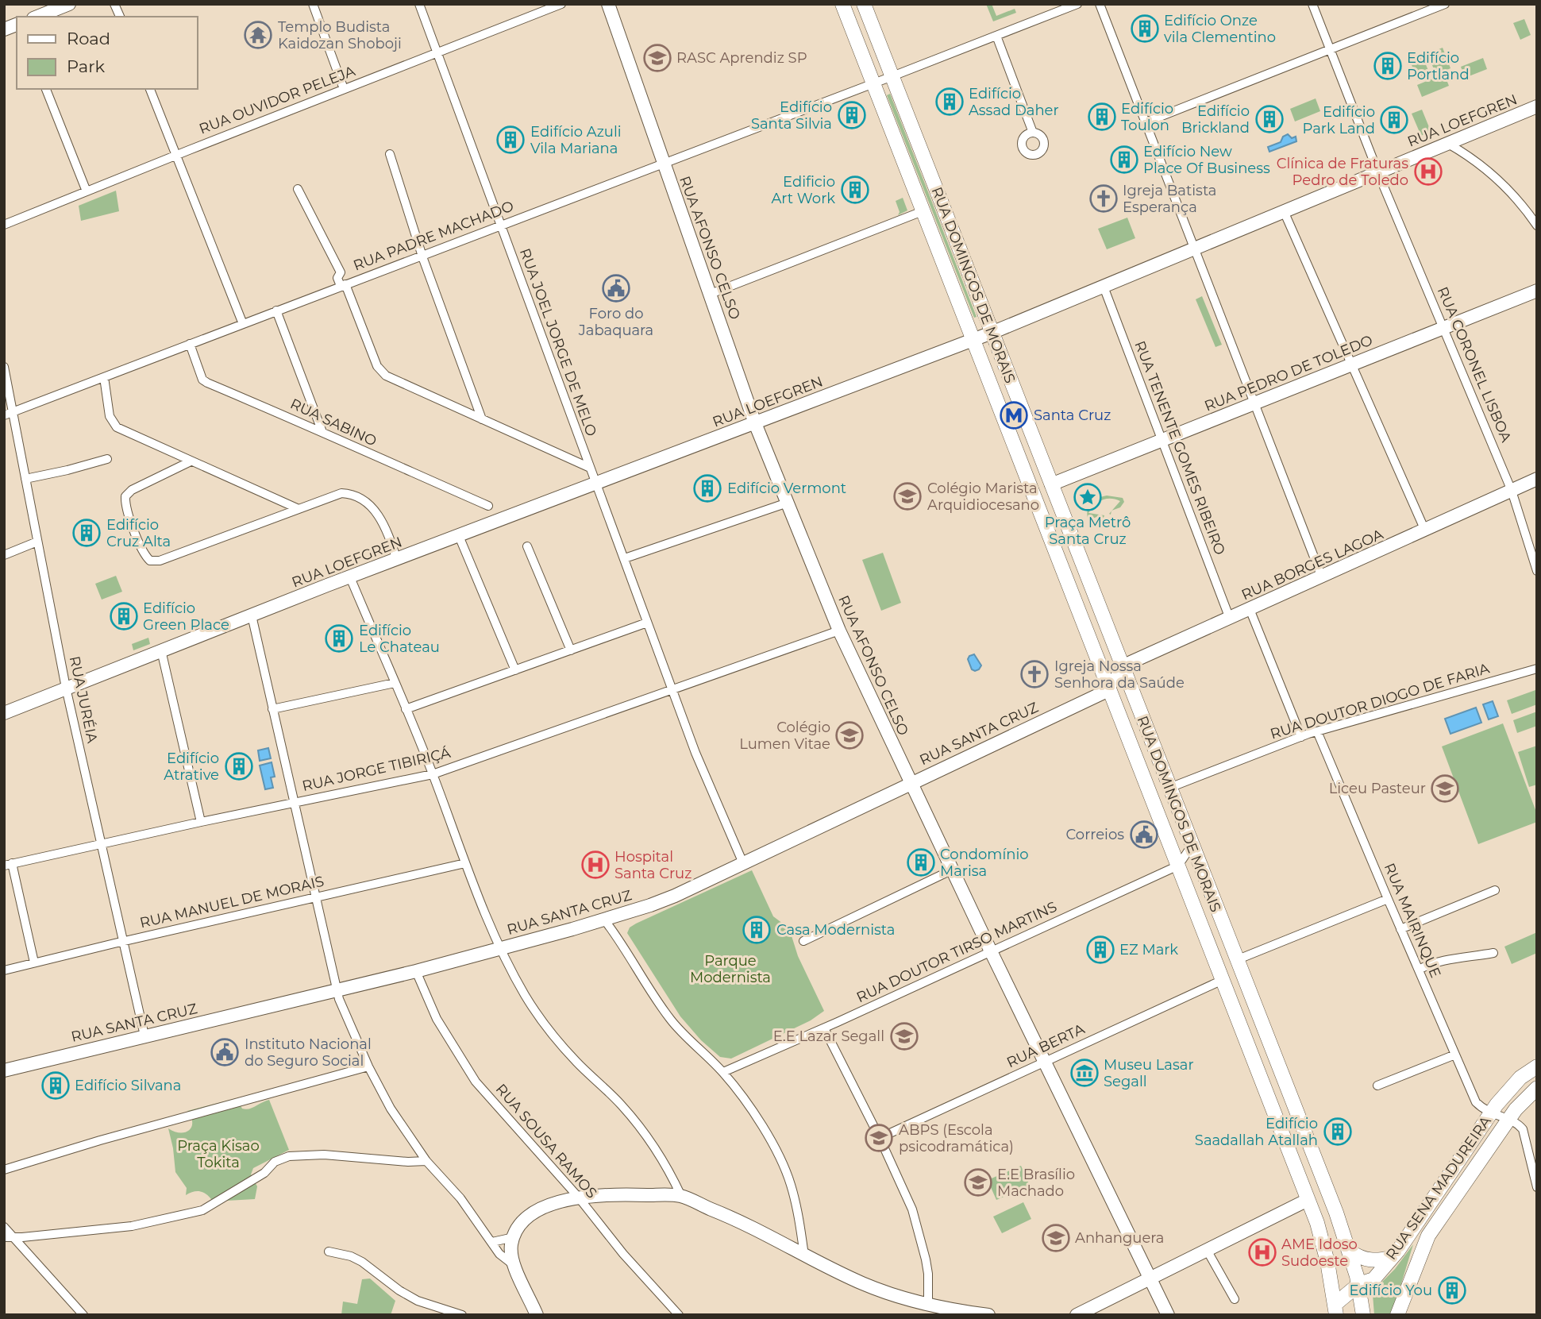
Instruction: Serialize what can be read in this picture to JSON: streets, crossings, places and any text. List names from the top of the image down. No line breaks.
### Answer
{"streets":{"main road":["RUA DOMINGOS DE MORAIS","RUA SENA MADUREIRA"],"street":["RUA OUVIDOR PELEJA","RUA LOEFGREN","RUA PADRE MACHADO","RUA AFONSO CELSO","RUA JOEL JORGE DE MELO","RUA CORONEL LISBOA","RUA PEDRO DE TOLEDO","RUA SABINO","RUA TENENTE GOMES RIBEIRO","RUA BORGES LAGOA","RUA JURÉIA","RUA DOUTOR DIOGO DE FARIA","RUA SANTA CRUZ","RUA JORGE TIBIRIÇÁ","RUA MANUEL DE MORAIS","RUA MAIRINQUE","RUA DOUTOR TIRSO MARTINS","RUA BERTA","RUA SOUSA RAMOS"]},"crossings":[["RUA OUVIDOR PELEJA","RUA JOEL JORGE DE MELO"],["RUA LOEFGREN","RUA AFONSO CELSO"],["RUA LOEFGREN","RUA DOMINGOS DE MORAIS"],["RUA LOEFGREN","RUA JOEL JORGE DE MELO"],["RUA LOEFGREN","RUA CORONEL LISBOA"],["RUA LOEFGREN","RUA TENENTE GOMES RIBEIRO"],["RUA LOEFGREN","RUA JURÉIA"],["RUA PADRE MACHADO","RUA AFONSO CELSO"],["RUA PADRE MACHADO","RUA DOMINGOS DE MORAIS"],["RUA PADRE MACHADO","RUA JOEL JORGE DE MELO"],["RUA PADRE MACHADO","RUA SABINO"],["RUA PADRE MACHADO","RUA JURÉIA"],["RUA AFONSO CELSO","RUA SANTA CRUZ"],["RUA AFONSO CELSO","RUA JORGE TIBIRIÇÁ"],["RUA AFONSO CELSO","RUA DOUTOR TIRSO MARTINS"],["RUA AFONSO CELSO","RUA BERTA"],["RUA DOMINGOS DE MORAIS","RUA PEDRO DE TOLEDO"],["RUA DOMINGOS DE MORAIS","RUA BORGES LAGOA"],["RUA DOMINGOS DE MORAIS","RUA DOUTOR DIOGO DE FARIA"],["RUA DOMINGOS DE MORAIS","RUA SANTA CRUZ"],["RUA DOMINGOS DE MORAIS","RUA DOUTOR TIRSO MARTINS"],["RUA DOMINGOS DE MORAIS","RUA BERTA"],["RUA DOMINGOS DE MORAIS","RUA SENA MADUREIRA"],["RUA JOEL JORGE DE MELO","RUA SANTA CRUZ"],["RUA JOEL JORGE DE MELO","RUA JORGE TIBIRIÇÁ"],["RUA CORONEL LISBOA","RUA PEDRO DE TOLEDO"],["RUA CORONEL LISBOA","RUA BORGES LAGOA"],["RUA PEDRO DE TOLEDO","RUA TENENTE GOMES RIBEIRO"],["RUA TENENTE GOMES RIBEIRO","RUA BORGES LAGOA"],["RUA BORGES LAGOA","RUA SANTA CRUZ"],["RUA JURÉIA","RUA SANTA CRUZ"],["RUA JURÉIA","RUA JORGE TIBIRIÇÁ"],["RUA JURÉIA","RUA MANUEL DE MORAIS"],["RUA DOUTOR DIOGO DE FARIA","RUA MAIRINQUE"],["RUA SANTA CRUZ","RUA SOUSA RAMOS"],["RUA MAIRINQUE","RUA SENA MADUREIRA"]],"parks":["Parque Modernista","Praça Kisao Tokita"],"places":{"building":["Edifício Onze vila Clementino","Edifício Portland","Edifício Assad Daher","Edifício Santa Silvia","Edifício Toulon","Edifício Brickland","Edifício Park Land","Edifício Azuli Vila Mariana","Edifício New Place Of Business","Edificio Art Work","Edifício Vermont","Edifício Cruz Alta","Edifício Green Place","Edifício Le Chateau","Edifício Atrative","Condomínio Marisa","Casa Modernista","EZ Mark","Edifício Silvana","Edifício Saadallah Atallah","Edifício You"],"temple":["Templo Budista Kaidozan Shoboji"],"school or university":["RASC Aprendiz SP","Colégio Marista Arquidiocesano","Colégio Lumen Vitae","Liceu Pasteur","E.E Lazar Segall","ABPS (Escola psicodramática)","E.E Brasílio Machado","Anhanguera"],"hospital":["Clínica de Fraturas Pedro de Toledo","Hospital Santa Cruz","AME Idoso Sudoeste"],"church":["Igreja Batista Esperança","Igreja Nossa Senhora da Saúde"],"public building":["Foro do Jabaquara","Correios","Instituto Nacional do Seguro Social"],"metro station":["Santa Cruz"],"place":["Praça Metrô Santa Cruz"],"museum":["Museu Lasar Segall"]},"legend":["Road","Park"]}
